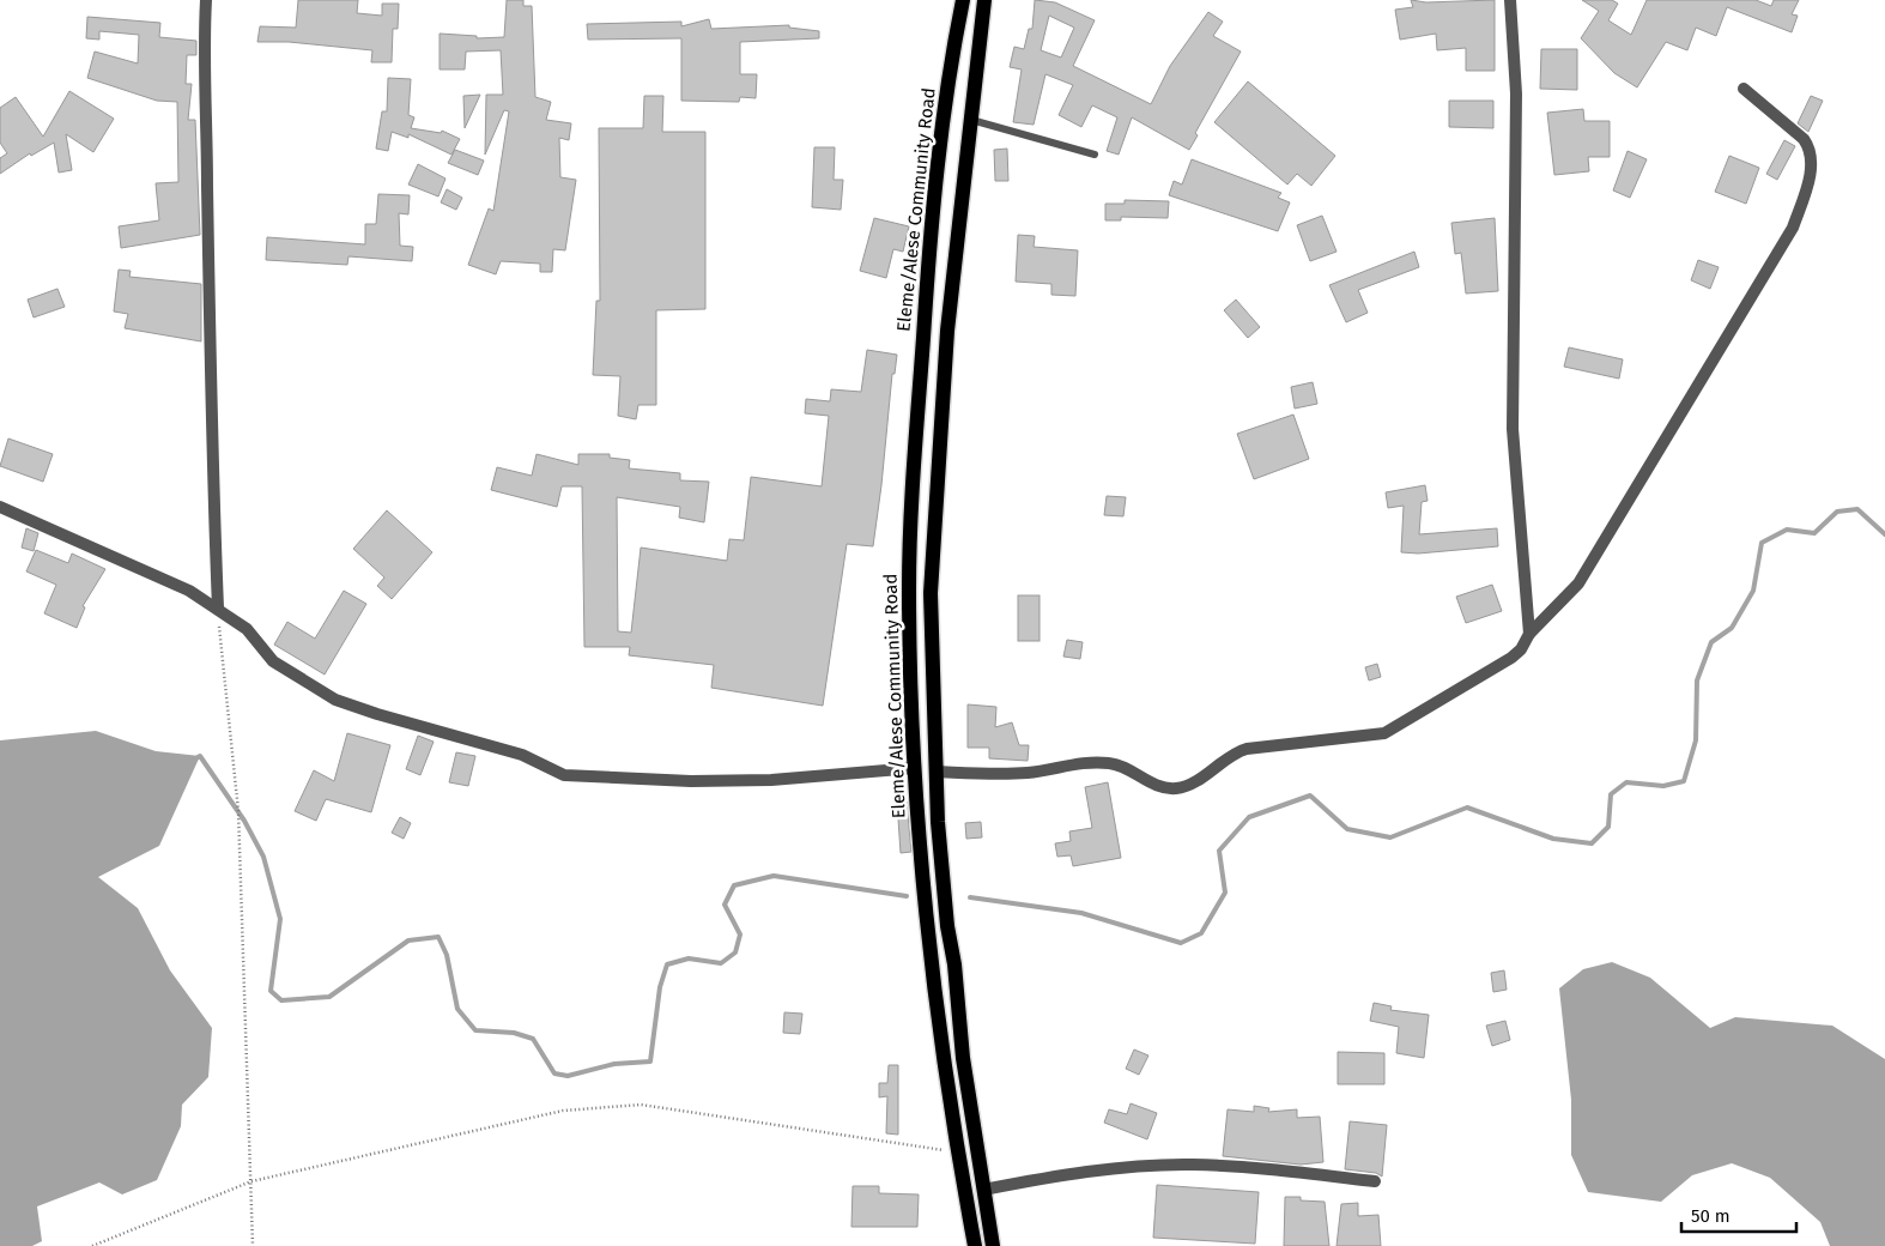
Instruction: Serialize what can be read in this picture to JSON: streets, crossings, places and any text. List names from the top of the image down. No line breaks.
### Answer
{"streets":{"main road":["Eleme/Alese Community Road"]},"scale_bar":"50 m"}
